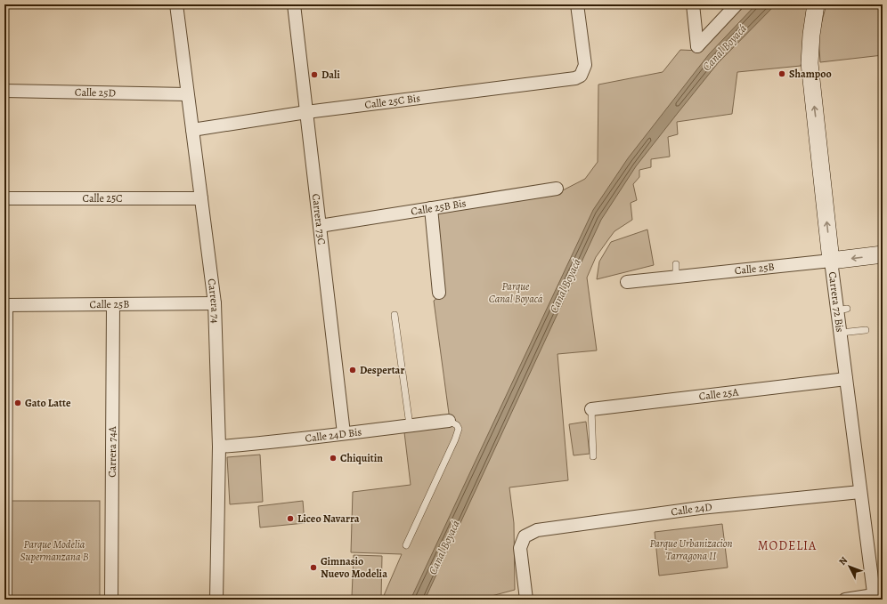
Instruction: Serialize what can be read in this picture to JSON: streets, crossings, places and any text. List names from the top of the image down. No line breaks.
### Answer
{"streets":{"street":["Calle 25D","Calle 25C Bis","Calle 25C","Calle 25B Bis","Carrera 73C","Calle 25B","Carrera 74","Carrera 72 Bis","Calle 25A","Calle 24D Bis","Carrera 74A","Calle 24D"]},"crossings":[["Calle 25D","Carrera 74"],["Calle 25C Bis","Carrera 73C"],["Calle 25C Bis","Carrera 74"],["Calle 25C","Carrera 74"],["Calle 25B Bis","Carrera 73C"],["Carrera 73C","Calle 24D Bis"],["Calle 25B","Carrera 74"],["Calle 25B","Carrera 72 Bis"],["Calle 25B","Carrera 74A"],["Carrera 74","Calle 24D Bis"],["Carrera 72 Bis","Calle 25A"],["Carrera 72 Bis","Calle 24D"]],"one_way":["Carrera 72 Bis"],"districts":["MODELIA"],"water":["Canal Boyacá"],"parks":["Parque Canal Boyacá","Parque Urbanizacion Tarragona II","Parque Modelia Supermanzana B"],"places":["Shampoo","Dali","Despertar","Gato Latte","Chiquitin","Liceo Navarra","Gimnasio Nuevo Modelia"],"north":"top left"}
